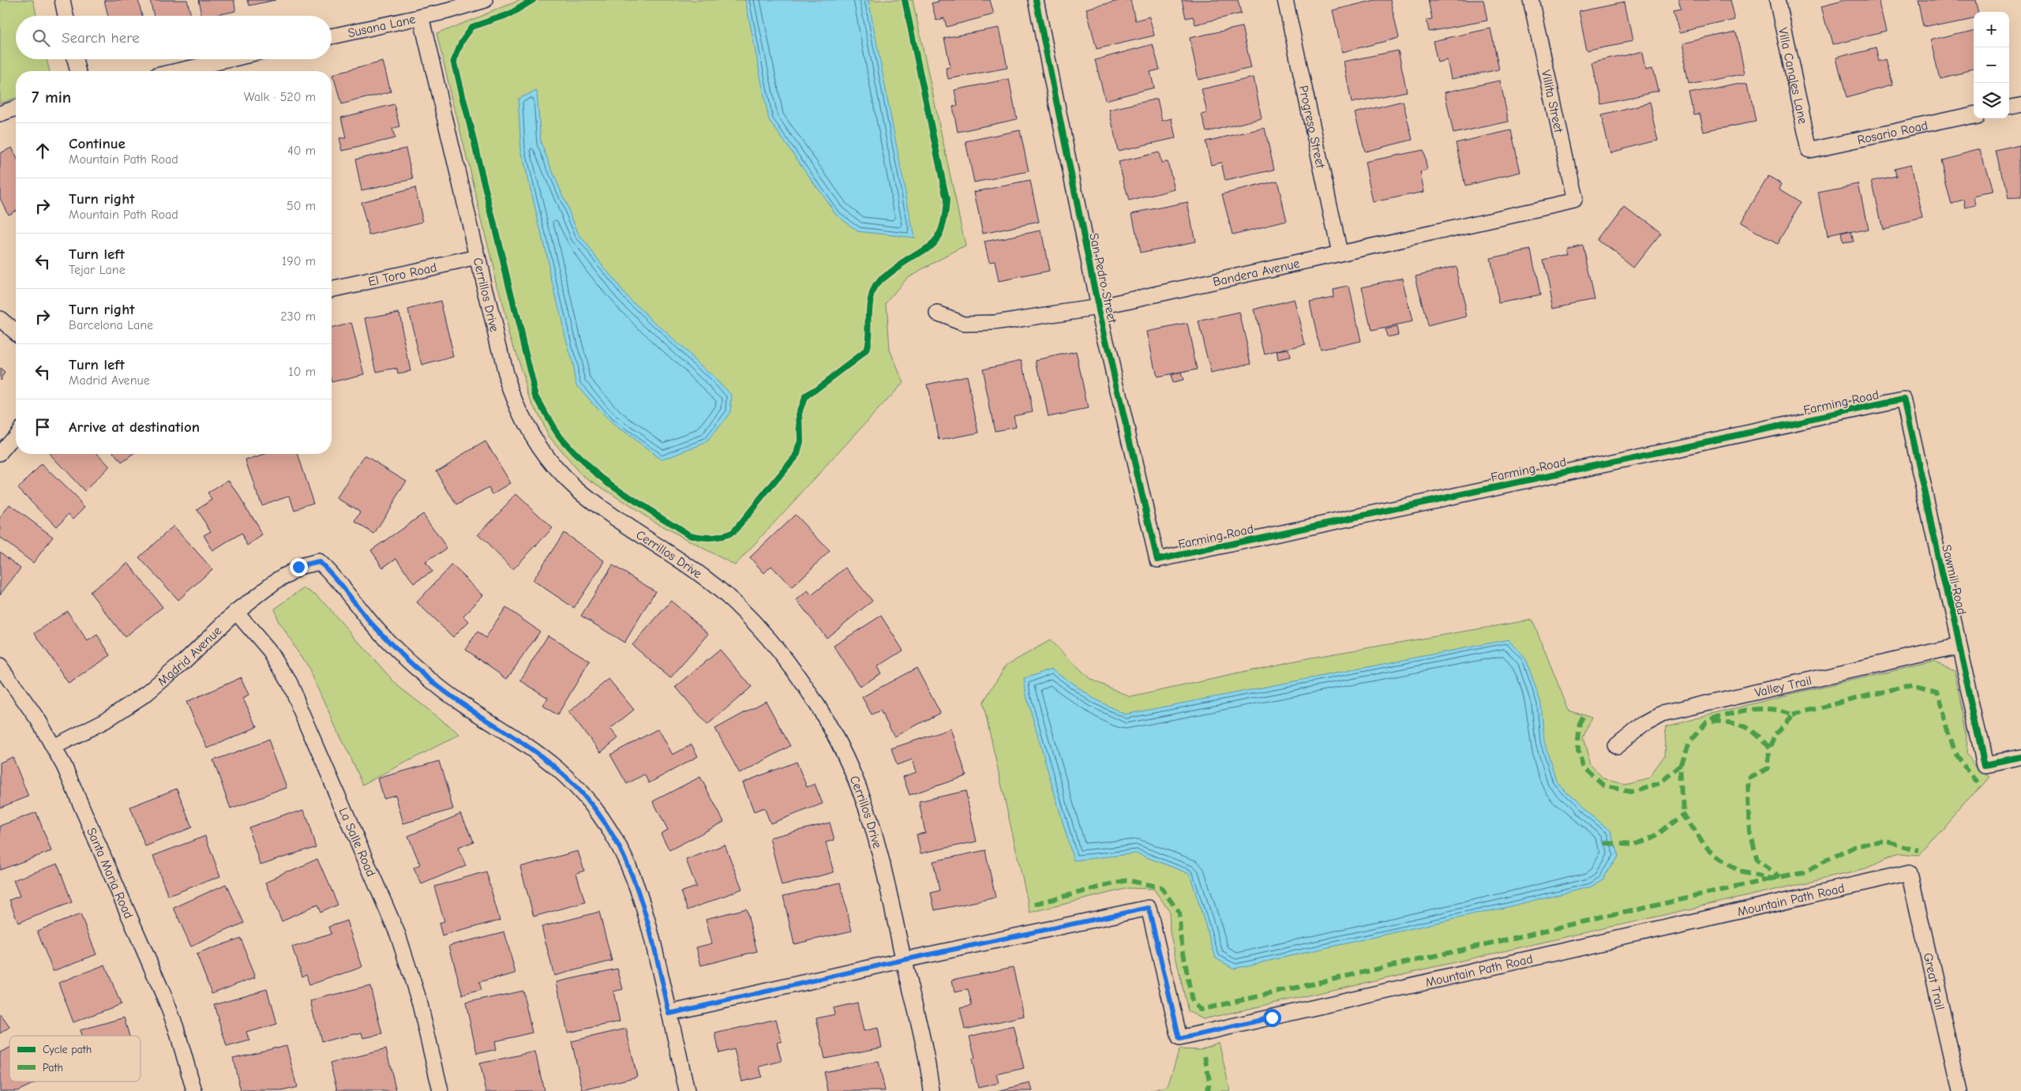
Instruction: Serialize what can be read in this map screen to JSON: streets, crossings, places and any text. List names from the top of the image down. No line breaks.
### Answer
{"streets":{"street":["Susana Lane","Villa Canales Lane","Villita Street","Progreso Street","Rosario Road","Bandera Avenue","El Toro Road","San Pedro Street","Cerrillos Drive","Farming Road","Sawmill Road","Madrid Avenue","Valley Trail","La Salle Road","Santa Maria Road","Mountain Path Road","Great Trail"]},"crossings":[["Susana Lane","Cerrillos Drive"],["Villa Canales Lane","Rosario Road"],["Villita Street","Bandera Avenue"],["Progreso Street","Bandera Avenue"],["Bandera Avenue","San Pedro Street"],["El Toro Road","Cerrillos Drive"],["San Pedro Street","Farming Road"],["Cerrillos Drive","Mountain Path Road"],["Farming Road","Sawmill Road"],["Sawmill Road","Valley Trail"],["Madrid Avenue","La Salle Road"],["Madrid Avenue","Santa Maria Road"],["Mountain Path Road","Great Trail"]],"legend":["Cycle path","Path"],"page":{"map_buttons":["+","−"],"search":"Search here","heading":["7 min","Walk · 520 m"],"list":[["Continue","Mountain Path Road","40 m"],["Turn right","Mountain Path Road","50 m"],["Turn left","Tejar Lane","190 m"],["Turn right","Barcelona Lane","230 m"],["Turn left","Madrid Avenue","10 m"],"Arrive at destination"]}}
